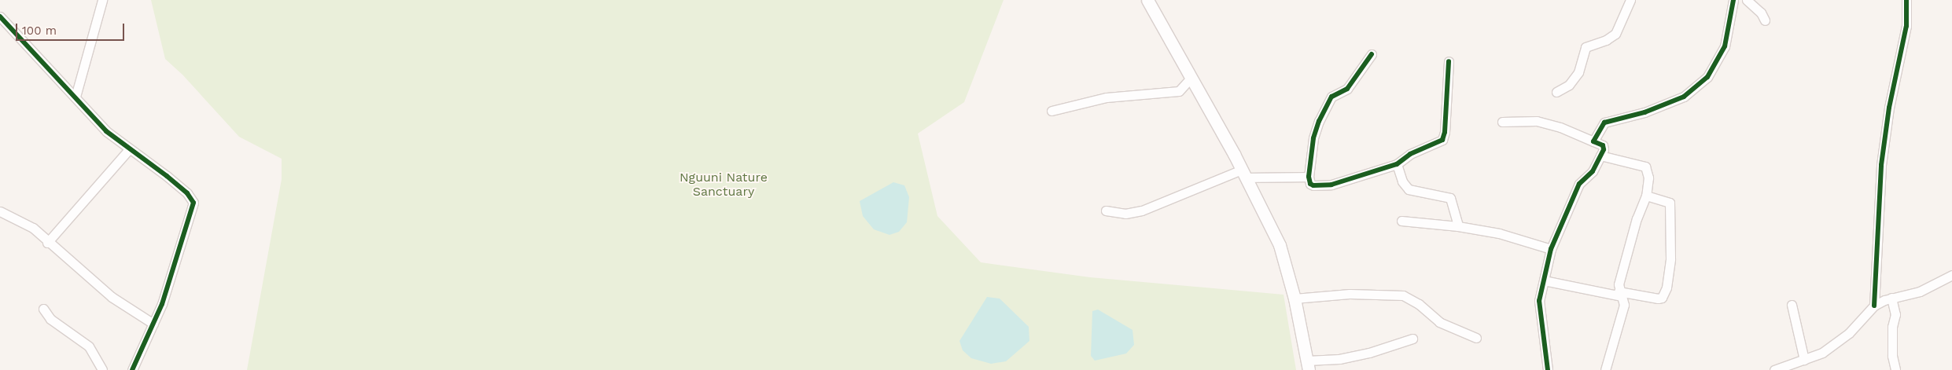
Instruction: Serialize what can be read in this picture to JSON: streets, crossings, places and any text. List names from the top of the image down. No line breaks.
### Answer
{"parks":["Nguuni Nature Sanctuary"],"scale_bar":"100 m"}
